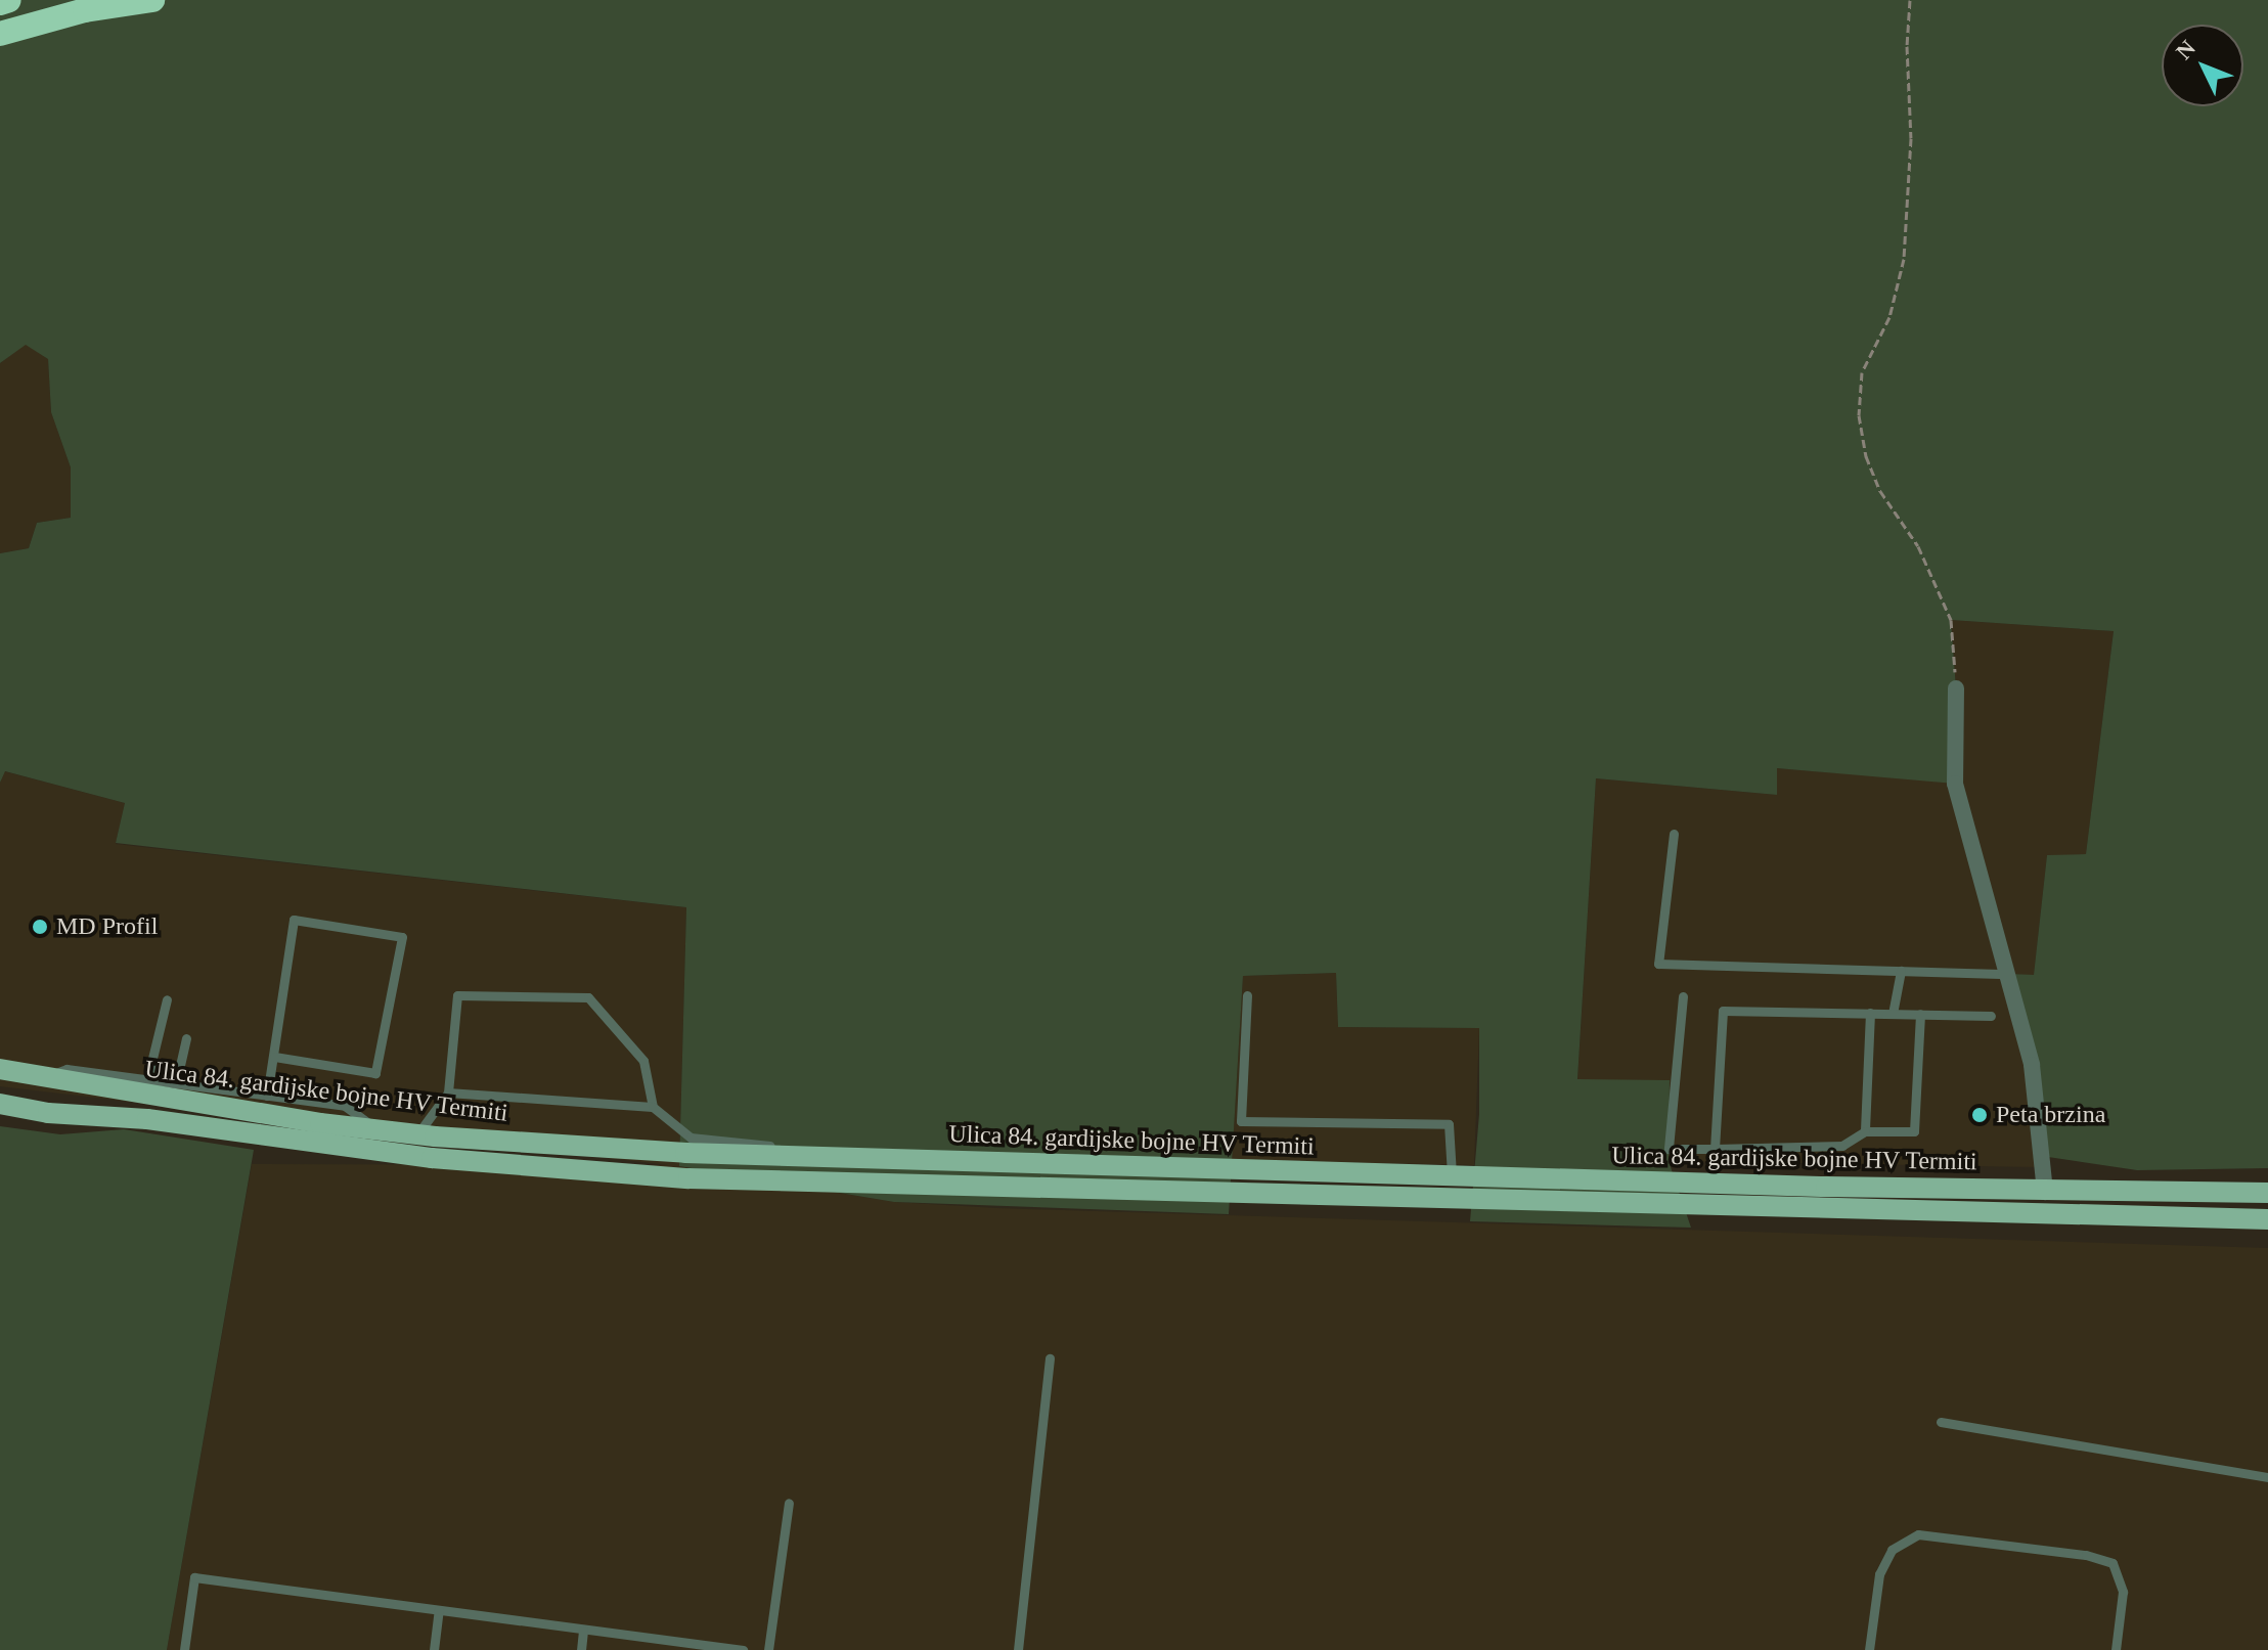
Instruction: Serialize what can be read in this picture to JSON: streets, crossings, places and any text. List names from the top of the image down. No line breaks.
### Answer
{"streets":{"main road":["Ulica 84. gardijske bojne HV Termiti"]},"places":["MD Profil","Peta brzina"],"north":"top left"}
